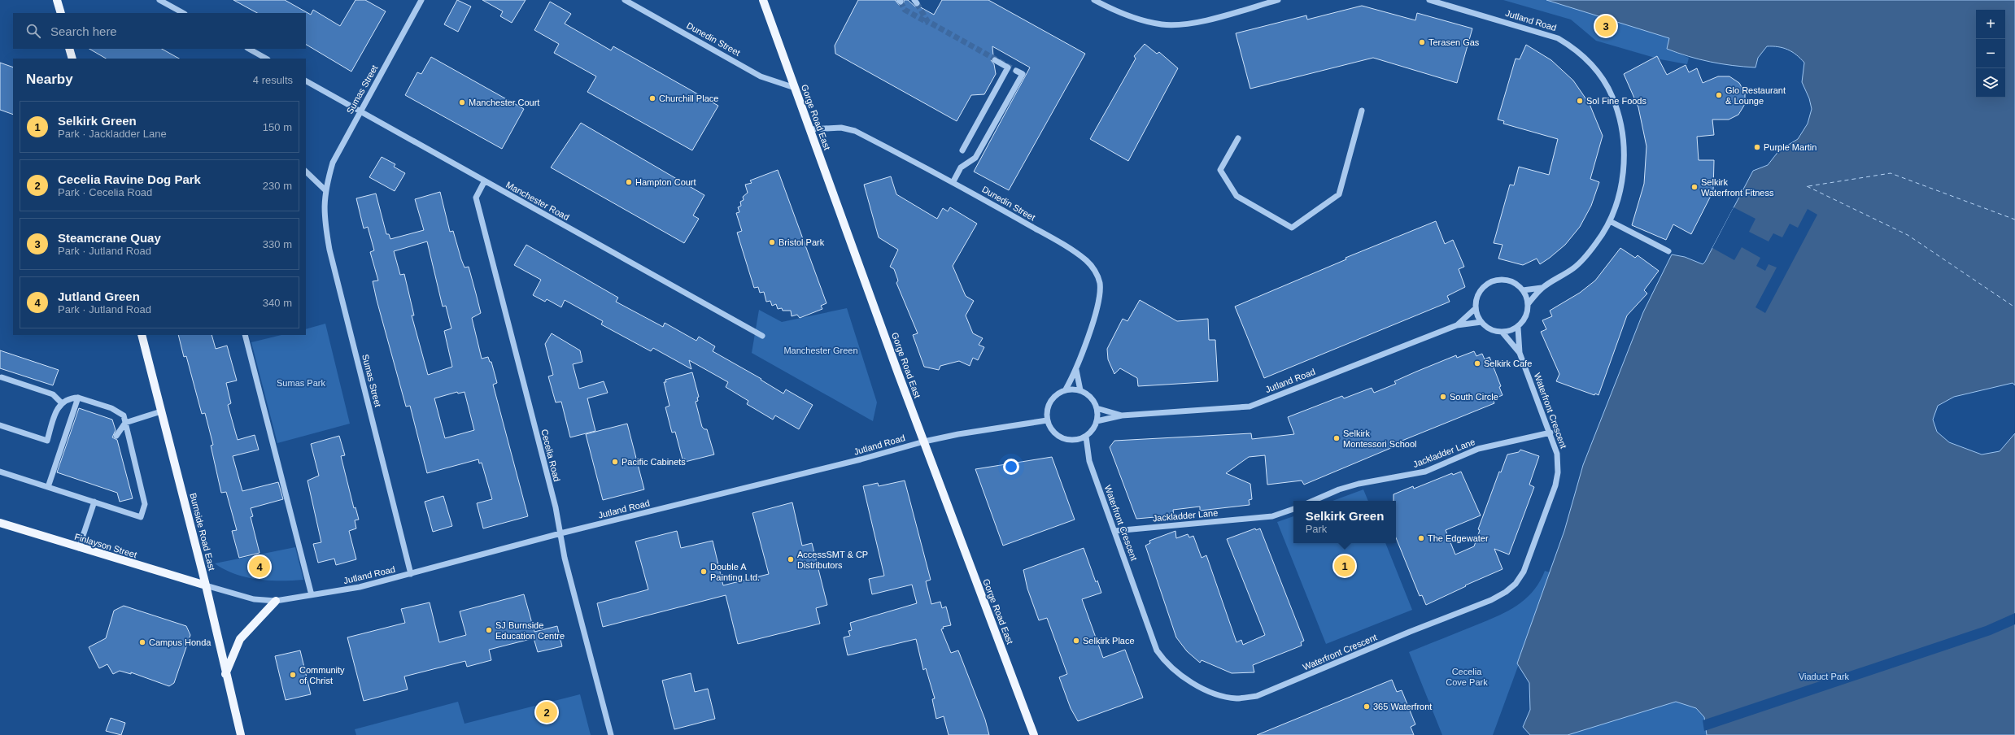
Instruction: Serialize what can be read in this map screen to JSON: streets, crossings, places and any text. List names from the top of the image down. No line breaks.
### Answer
{"streets":{"main road":["Gorge Road East","Burnside Road East","Finlayson Street"],"street":["Jutland Road","Dunedin Street","Sumas Street","Manchester Road","Waterfront Crescent","Jackladder Lane","Cecelia Road"]},"crossings":[["Jutland Road","Dunedin Street"],["Jutland Road","Sumas Street"],["Jutland Road","Gorge Road East"],["Jutland Road","Waterfront Crescent"],["Jutland Road","Cecelia Road"],["Jutland Road","Burnside Road East"],["Jutland Road","Finlayson Street"],["Dunedin Street","Gorge Road East"],["Dunedin Street","Waterfront Crescent"],["Sumas Street","Manchester Road"],["Manchester Road","Cecelia Road"],["Waterfront Crescent","Jackladder Lane"],["Burnside Road East","Finlayson Street"]],"parks":["Manchester Green","Sumas Park","Cecelia Cove Park","Viaduct Park"],"places":["Terasen Gas","Glo Restaurant & Lounge","Churchill Place","Sol Fine Foods","Manchester Court","Purple Martin","Hampton Court","Selkirk Waterfront Fitness","Bristol Park","Selkirk Cafe","South Circle","Selkirk Montessori School","Pacific Cabinets","The Edgewater","AccessSMT & CP Distributors","Double A Painting Ltd.","SJ Burnside Education Centre","Selkirk Place","Campus Honda","Community of Christ","365 Waterfront"],"page":{"map_buttons":["+","−"],"search":"Search here","pins":["3","1","4","2"],"heading":["Nearby","4 results"],"list":[{"mark":"1","name":"Selkirk Green","note":"Park · Jackladder Lane","value":"150 m"},{"mark":"2","name":"Cecelia Ravine Dog Park","note":"Park · Cecelia Road","value":"230 m"},{"mark":"3","name":"Steamcrane Quay","note":"Park · Jutland Road","value":"330 m"},{"mark":"4","name":"Jutland Green","note":"Park · Jutland Road","value":"340 m"}],"popup":["Selkirk Green","Park"]}}
